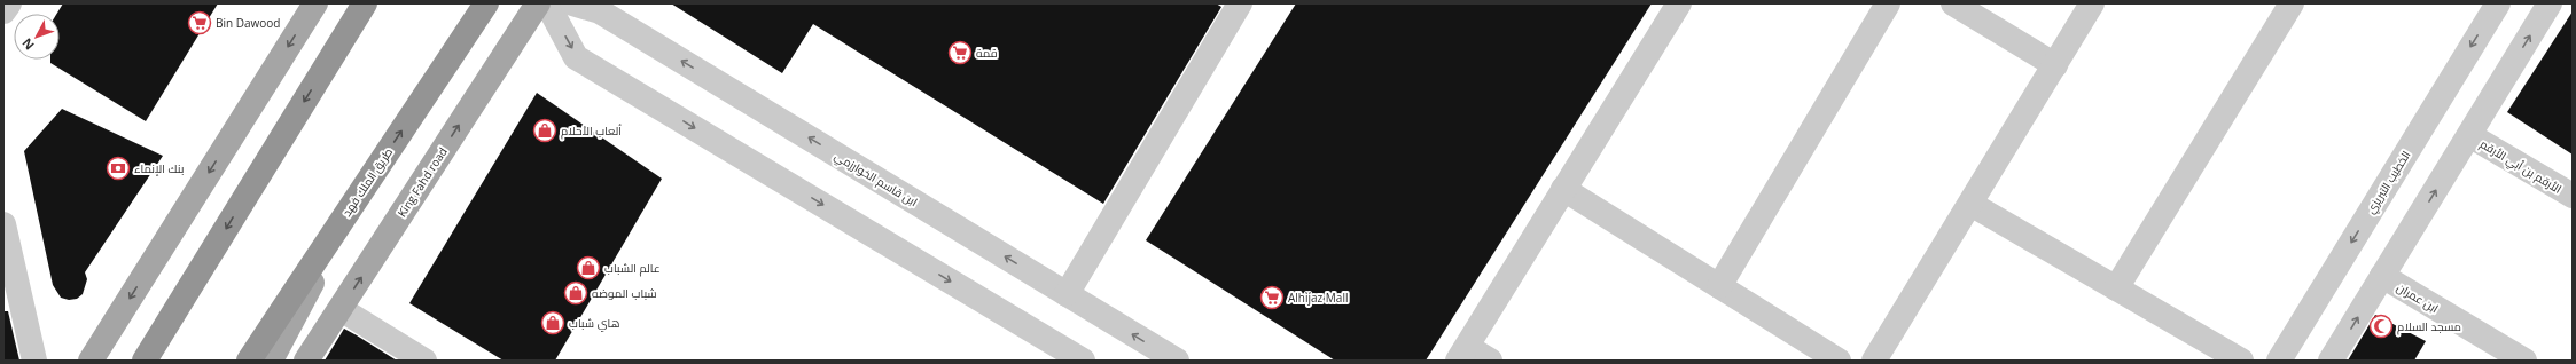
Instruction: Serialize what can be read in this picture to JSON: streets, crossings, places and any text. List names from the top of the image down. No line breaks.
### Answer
{"streets":{"highway":["طريق الملك فهد"],"main road":["King Fahd road"],"street":["الأرقم بن أبي الأرقم","ابن قاسم الخوارزمي","الخطيب التبريزي","ابن عمران"]},"places":{"supermarket":["Bin Dawood","قمة","Alhijaz Mall"],"shop":["ألعاب الأحلام","عالم الشباب","شباب الموضه","هاي شباب"],"bank":["بنك الإنماء"],"mosque":["مسجد السلام"]},"north":"bottom left"}
